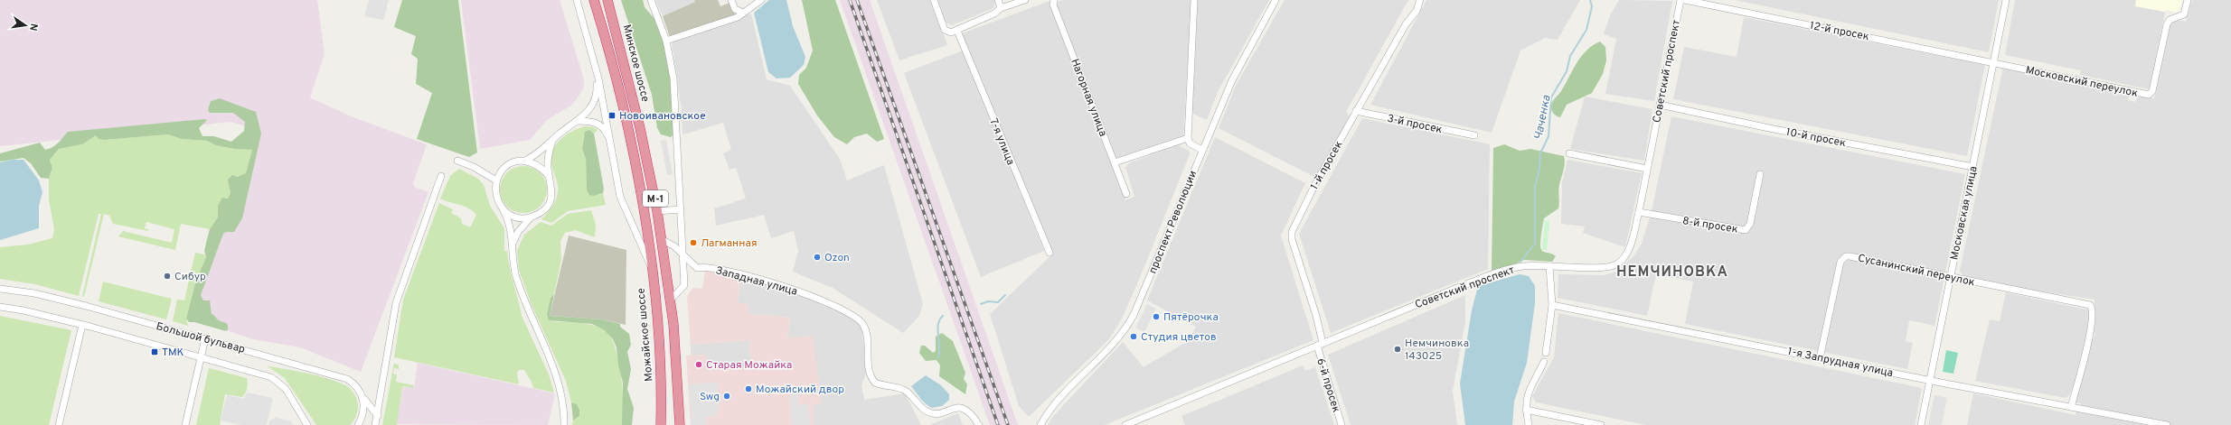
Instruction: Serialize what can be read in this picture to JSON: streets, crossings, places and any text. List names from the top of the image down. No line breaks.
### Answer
{"streets":{"highway":["Минское шоссе","М-1","Можайское шоссе"],"street":["12-й просек","Советский проспект","Московский переулок","Нагорная улица","3-й просек","10-й просек","7-я улица","1-й просек","Московская улица","проспект Революции","8-й просек","Сусанинский переулок","Западная улица","Большой бульвар","1-я Запрудная улица","6-й просек"]},"crossings":[["12-й просек","Московский переулок"],["12-й просек","Московская улица"],["Советский проспект","10-й просек"],["Советский проспект","1-й просек"],["Советский проспект","8-й просек"],["Советский проспект","6-й просек"],["Московский переулок","Московская улица"],["3-й просек","1-й просек"],["10-й просек","Московская улица"],["1-й просек","6-й просек"],["М-1","Можайское шоссе"],["Московская улица","Сусанинский переулок"],["Московская улица","1-я Запрудная улица"],["Сусанинский переулок","1-я Запрудная улица"]],"districts":["НЕМЧИНОВКА"],"water":["Чаченка"],"places":{"transit":["Новоивановское","ТМК"],"other":["Лагманная","Ozon","Сибур","Пятёрочка","Студия цветов","Немчиновка 143025","Старая Можайка","Можайский двор","Swg"]},"north":"right"}
